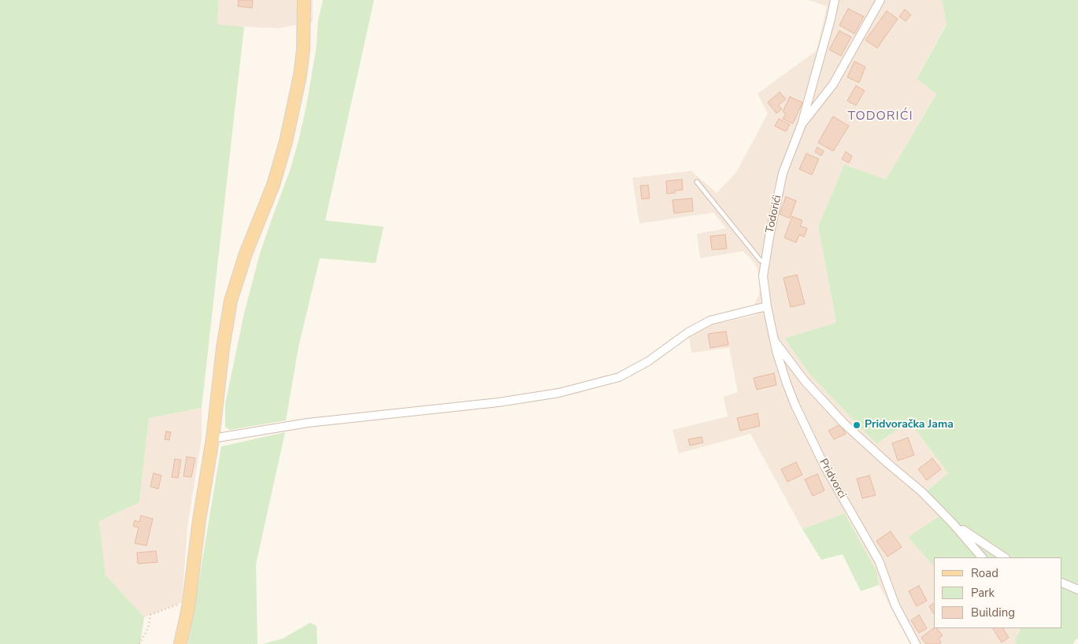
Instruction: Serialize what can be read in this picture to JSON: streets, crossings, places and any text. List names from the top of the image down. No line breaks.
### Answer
{"streets":{"street":["Todorići","Pridvorci"]},"crossings":[["Todorići","Pridvorci"]],"districts":["TODORIĆI"],"places":["Pridvoračka Jama"],"legend":["Road","Park","Building"]}
